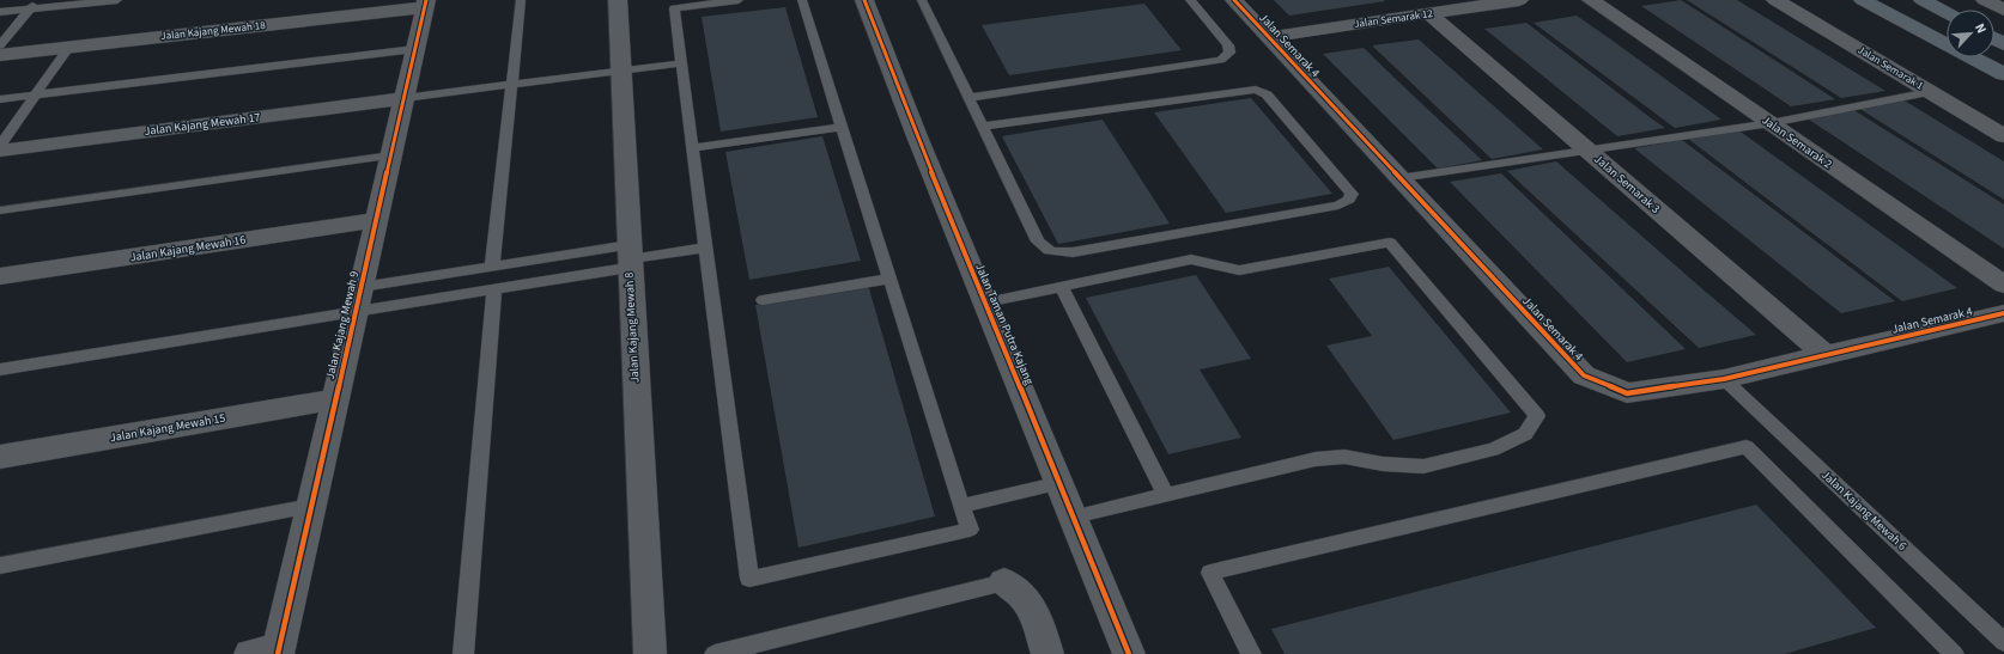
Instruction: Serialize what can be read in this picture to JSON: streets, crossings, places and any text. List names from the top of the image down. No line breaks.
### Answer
{"streets":{"street":["Jalan Semarak 12","Jalan Kajang Mewah 18","Jalan Semarak 4","Jalan Semarak 1","Jalan Kajang Mewah 17","Jalan Semarak 2","Jalan Semarak 3","Jalan Kajang Mewah 16","Jalan Taman Putra Kajang","Jalan Kajang Mewah 9","Jalan Kajang Mewah 8","Jalan Kajang Mewah 15"],"lane":["Jalan Kajang Mewah 6"]},"crossings":[["Jalan Semarak 12","Jalan Semarak 4"],["Jalan Semarak 12","Jalan Semarak 3"],["Jalan Kajang Mewah 18","Jalan Kajang Mewah 9"],["Jalan Semarak 4","Jalan Semarak 3"],["Jalan Semarak 4","Jalan Kajang Mewah 6"],["Jalan Kajang Mewah 17","Jalan Kajang Mewah 9"],["Jalan Kajang Mewah 16","Jalan Kajang Mewah 9"],["Jalan Kajang Mewah 9","Jalan Kajang Mewah 15"]],"north":"top right"}
